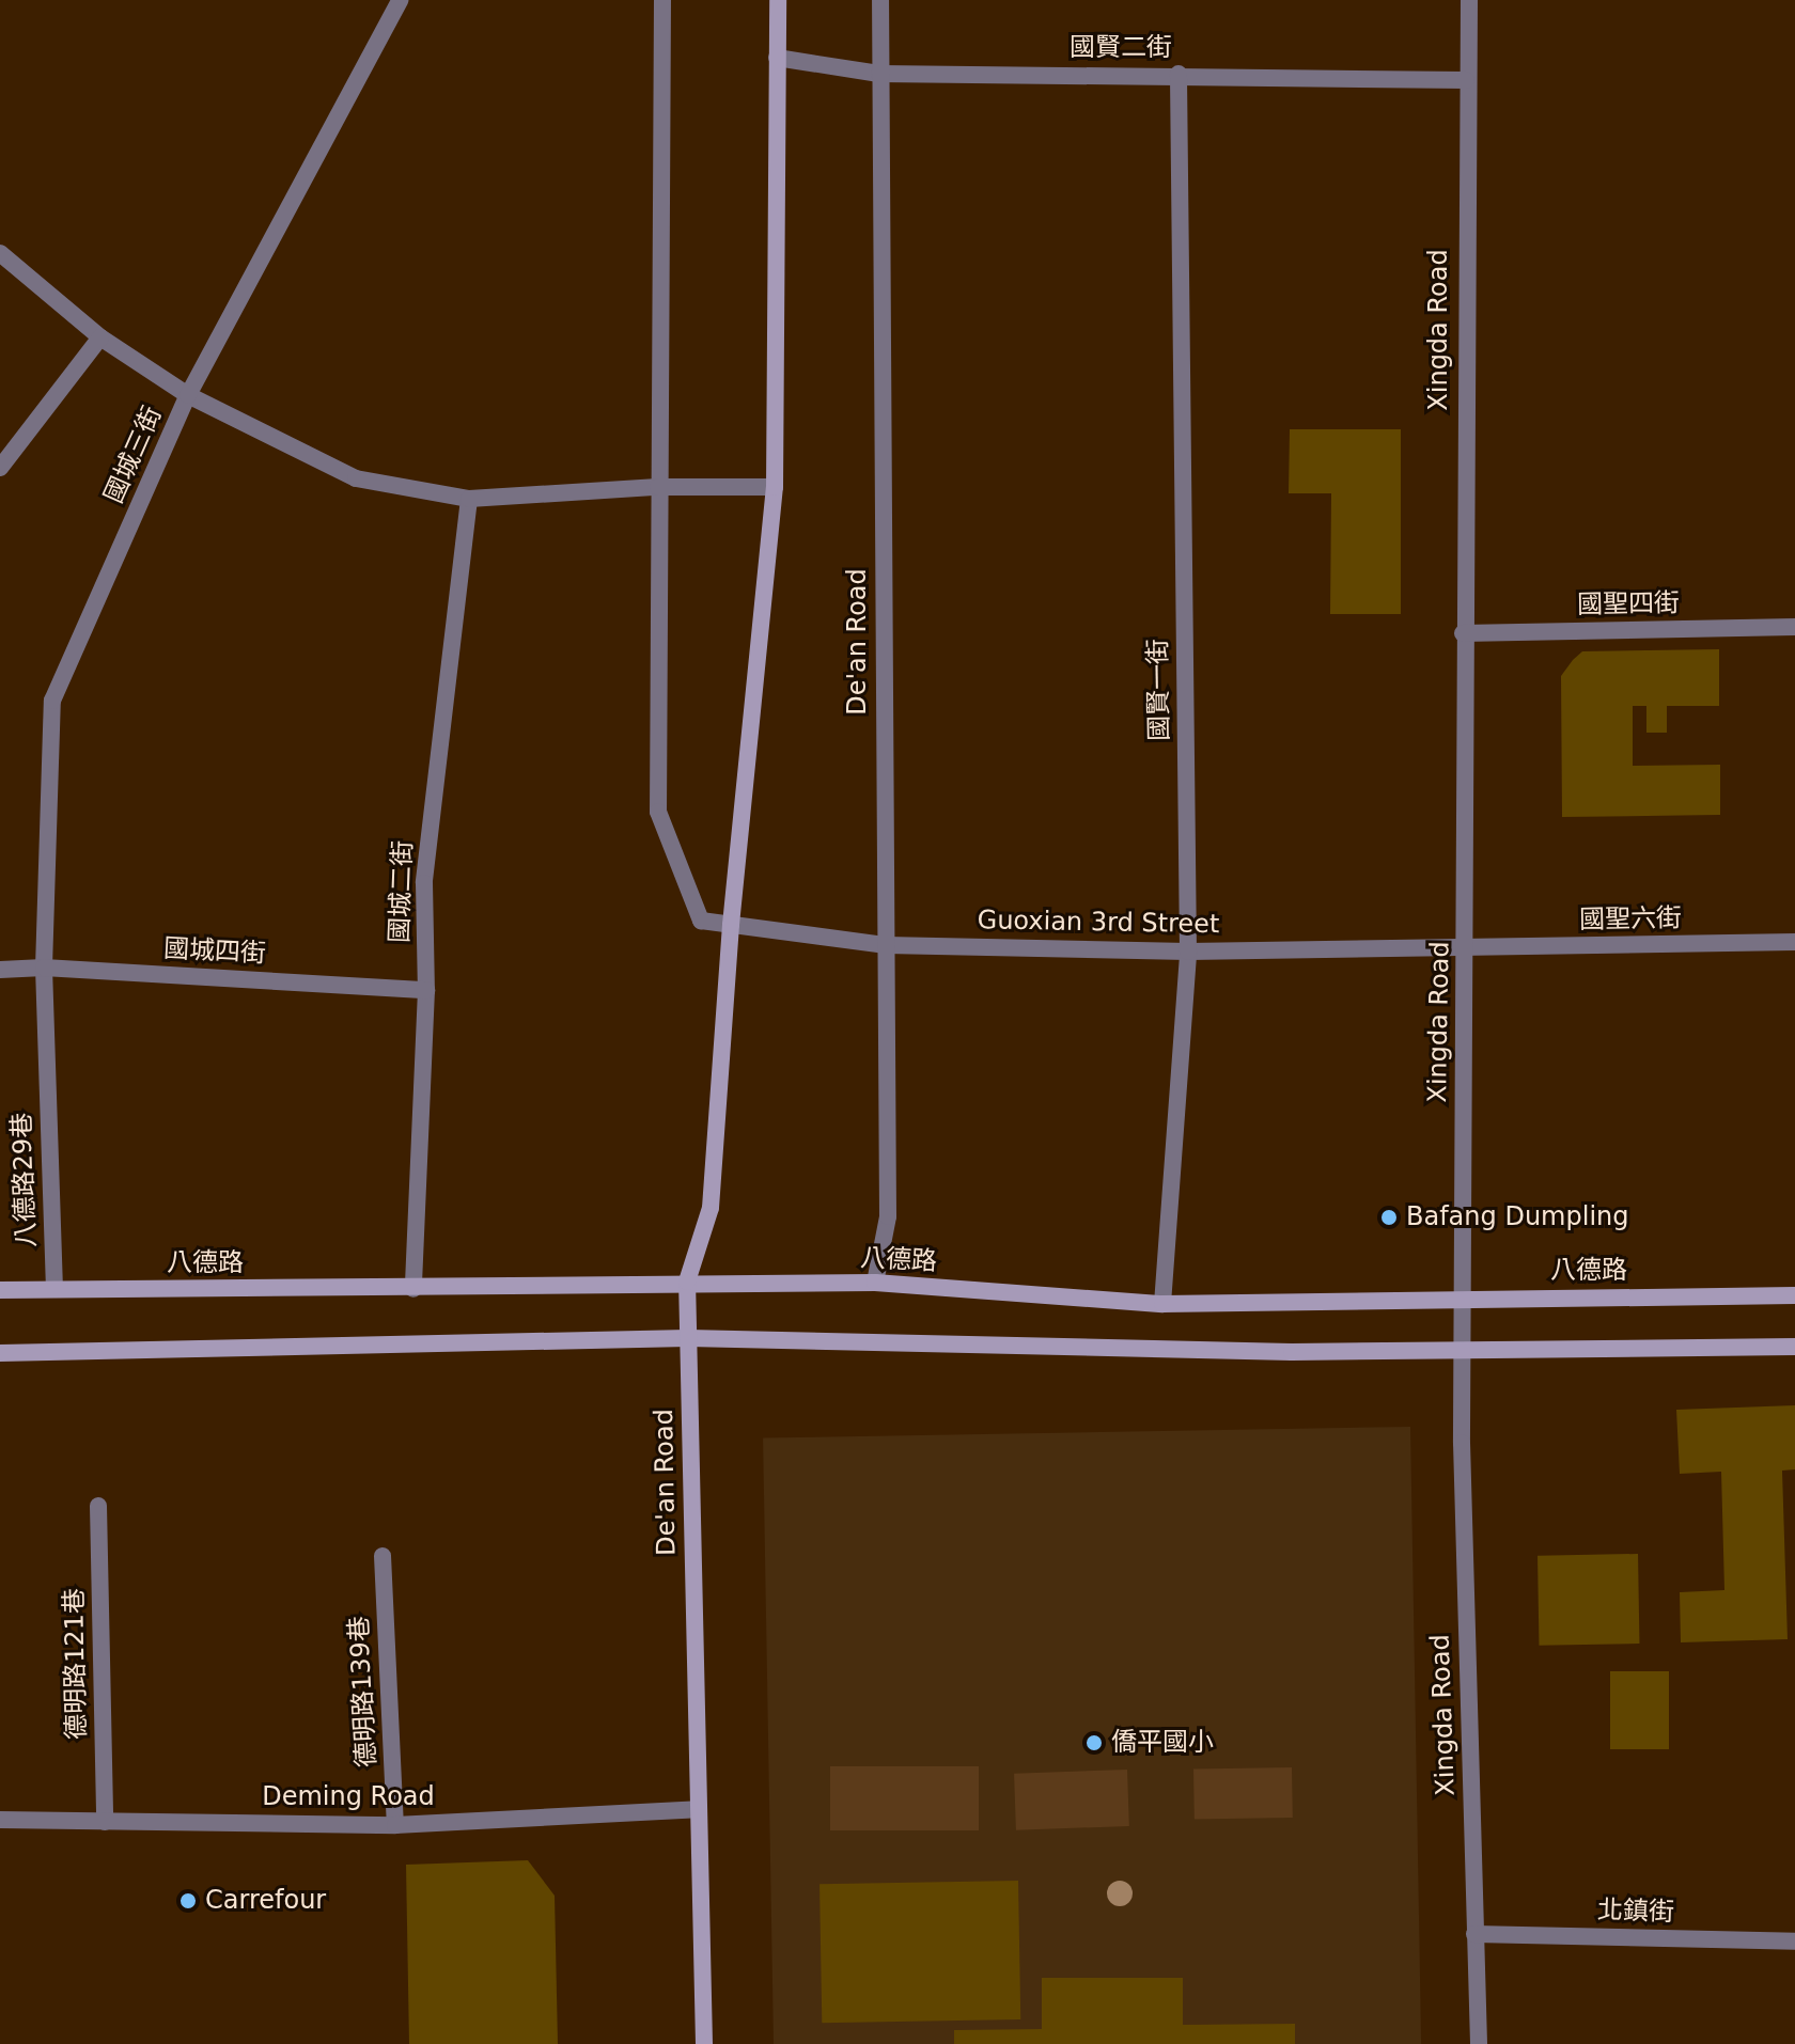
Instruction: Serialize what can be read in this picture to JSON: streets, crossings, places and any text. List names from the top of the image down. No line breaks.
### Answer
{"streets":{"street":["國賢二街","Xingda Road","國城三街","國聖四街","De'an Road","國賢一街","國城二街","國聖六街","Guoxian 3rd Street","國城四街","八德路29巷","八德路","德明路121巷","德明路139巷","Deming Road","北鎮街"]},"crossings":[["國賢二街","Xingda Road"],["國賢二街","De'an Road"],["國賢二街","國賢一街"],["Xingda Road","國聖四街"],["Xingda Road","國聖六街"],["Xingda Road","Guoxian 3rd Street"],["Xingda Road","八德路"],["Xingda Road","北鎮街"],["國城三街","國城四街"],["國城三街","八德路29巷"],["De'an Road","Guoxian 3rd Street"],["De'an Road","八德路"],["De'an Road","Deming Road"],["國賢一街","Guoxian 3rd Street"],["國賢一街","八德路"],["國城二街","國城四街"],["國城二街","八德路"],["國聖六街","Guoxian 3rd Street"],["國城四街","八德路29巷"],["八德路29巷","八德路"],["德明路121巷","Deming Road"],["德明路139巷","Deming Road"]],"places":["Bafang Dumpling","僑平國小","Carrefour"]}
